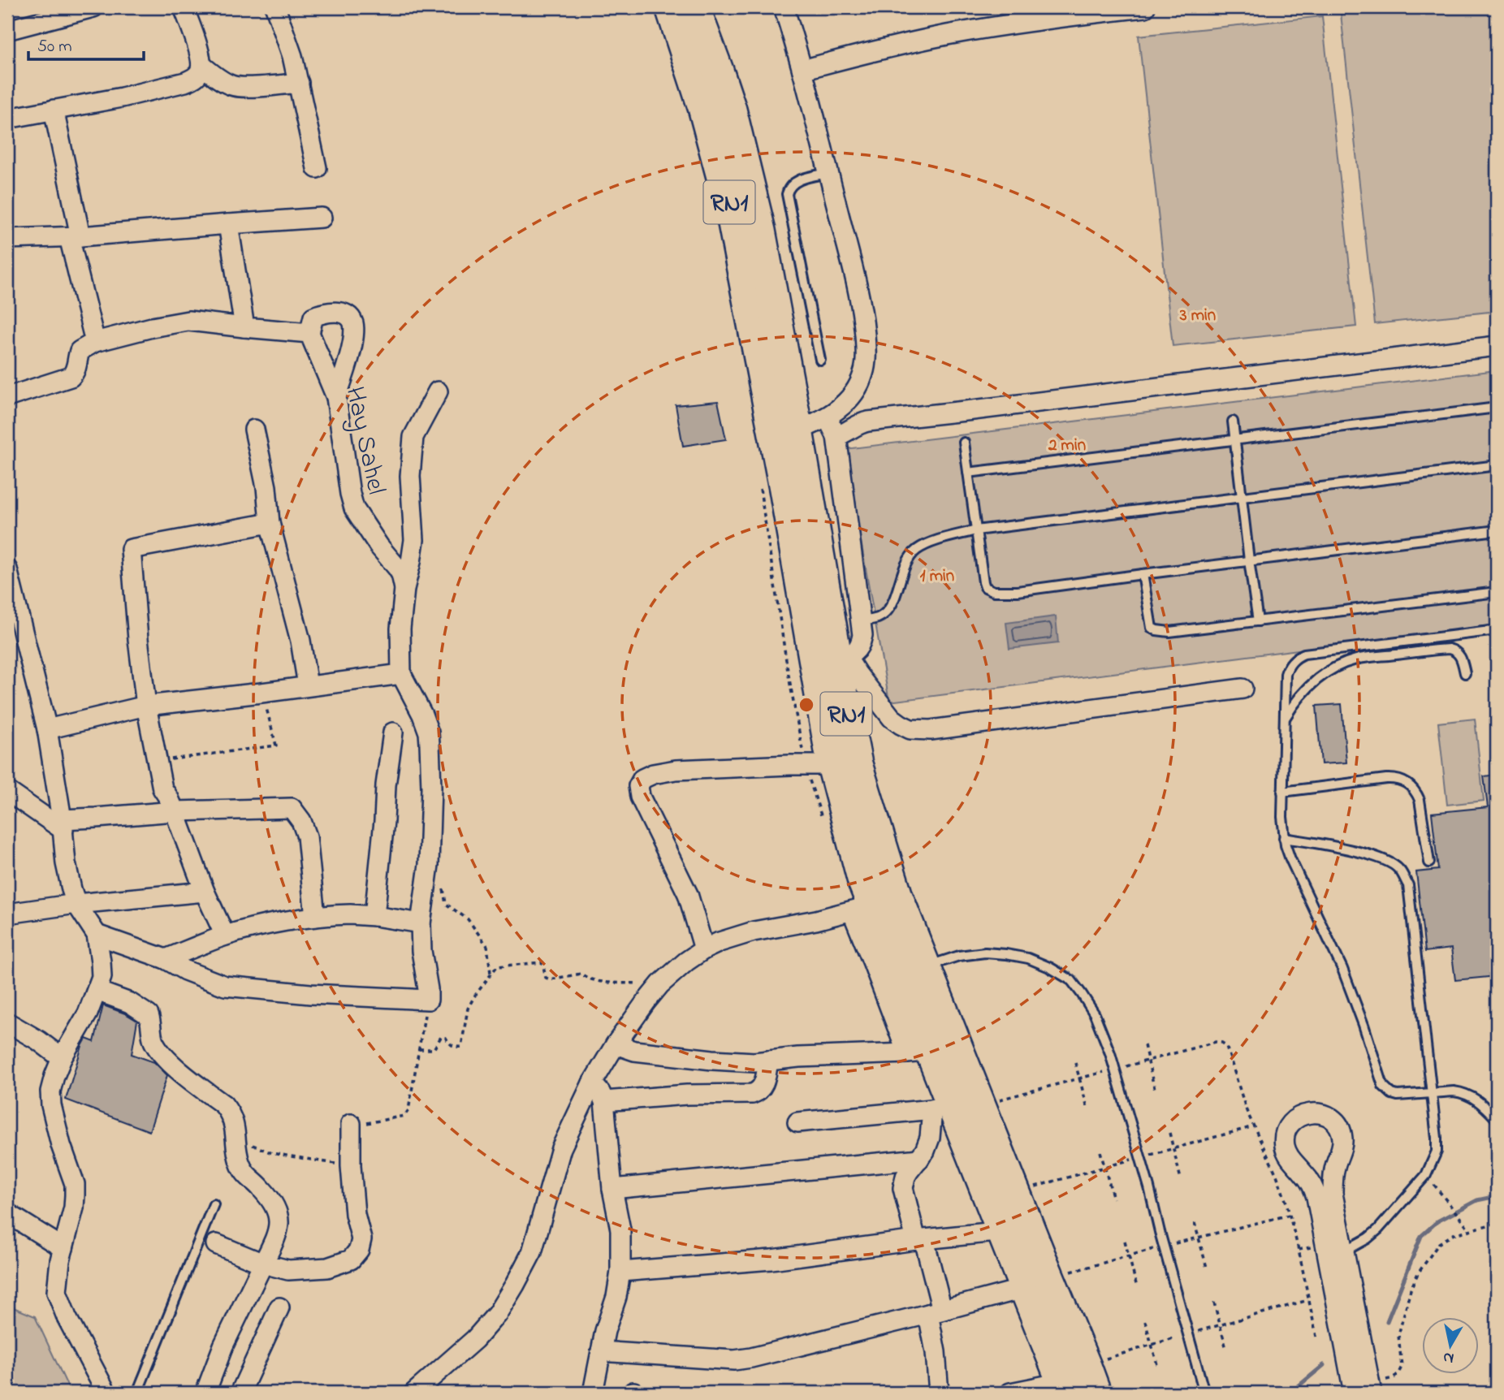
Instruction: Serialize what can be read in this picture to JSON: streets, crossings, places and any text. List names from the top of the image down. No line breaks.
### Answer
{"streets":{"highway":["RN1"],"street":["Hay Sahel"]},"scale_bar":"50 m","north":"bottom","rings":["3 min","2 min","1 min"]}
